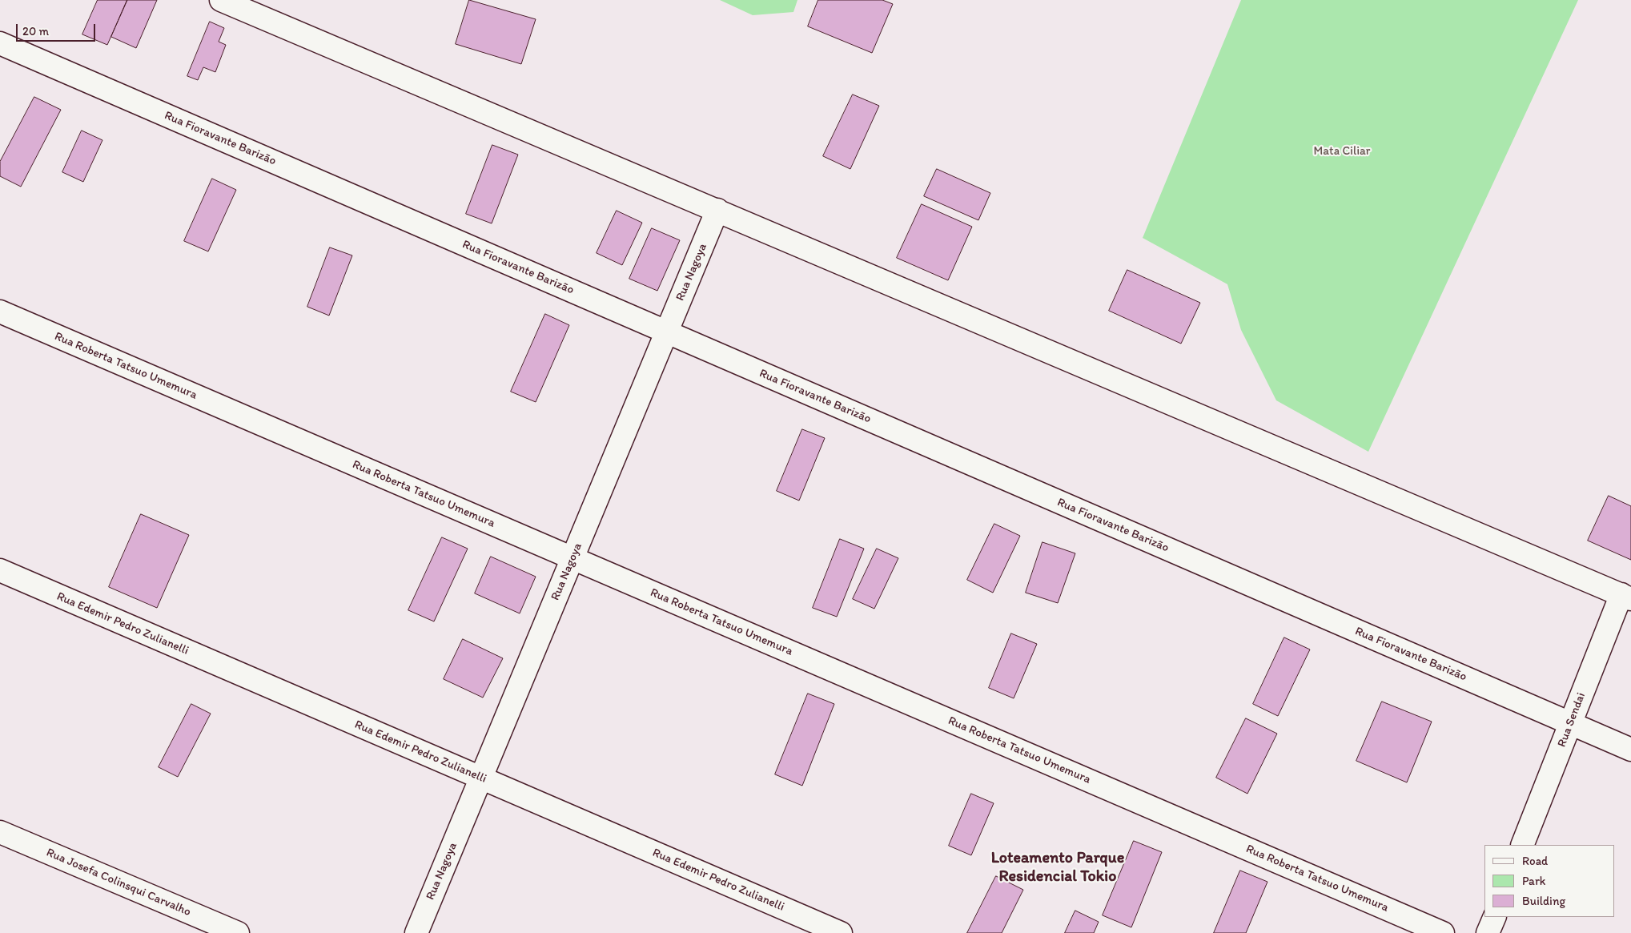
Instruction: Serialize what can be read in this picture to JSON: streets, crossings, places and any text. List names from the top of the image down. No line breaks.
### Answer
{"streets":{"street":["Rua Fioravante Barizão","Rua Nagoya","Rua Roberta Tatsuo Umemura","Rua Edemir Pedro Zulianelli","Rua Sendai","Rua Josefa Colinsqui Carvalho"]},"crossings":[["Rua Fioravante Barizão","Rua Nagoya"],["Rua Fioravante Barizão","Rua Sendai"],["Rua Nagoya","Rua Roberta Tatsuo Umemura"],["Rua Nagoya","Rua Edemir Pedro Zulianelli"]],"districts":["Loteamento Parque Residencial Tokio"],"parks":["Mata Ciliar"],"legend":["Road","Park","Building"],"scale_bar":"20 m"}
